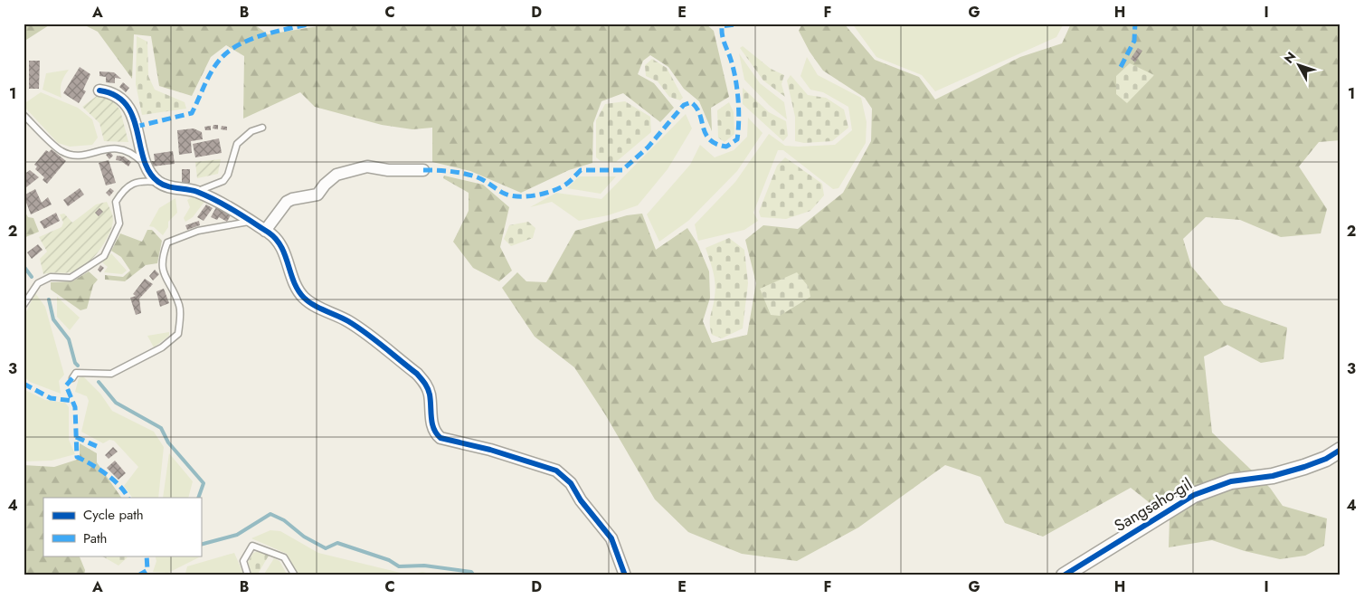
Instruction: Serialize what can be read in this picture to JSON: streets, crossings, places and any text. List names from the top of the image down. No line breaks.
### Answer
{"streets":{"street":["Sangsaho-gil"]},"legend":["Cycle path","Path"],"north":"top left","grid":{"columns":["A","B","C","D","E","F","G","H","I"],"rows":["1","2","3","4"]}}
